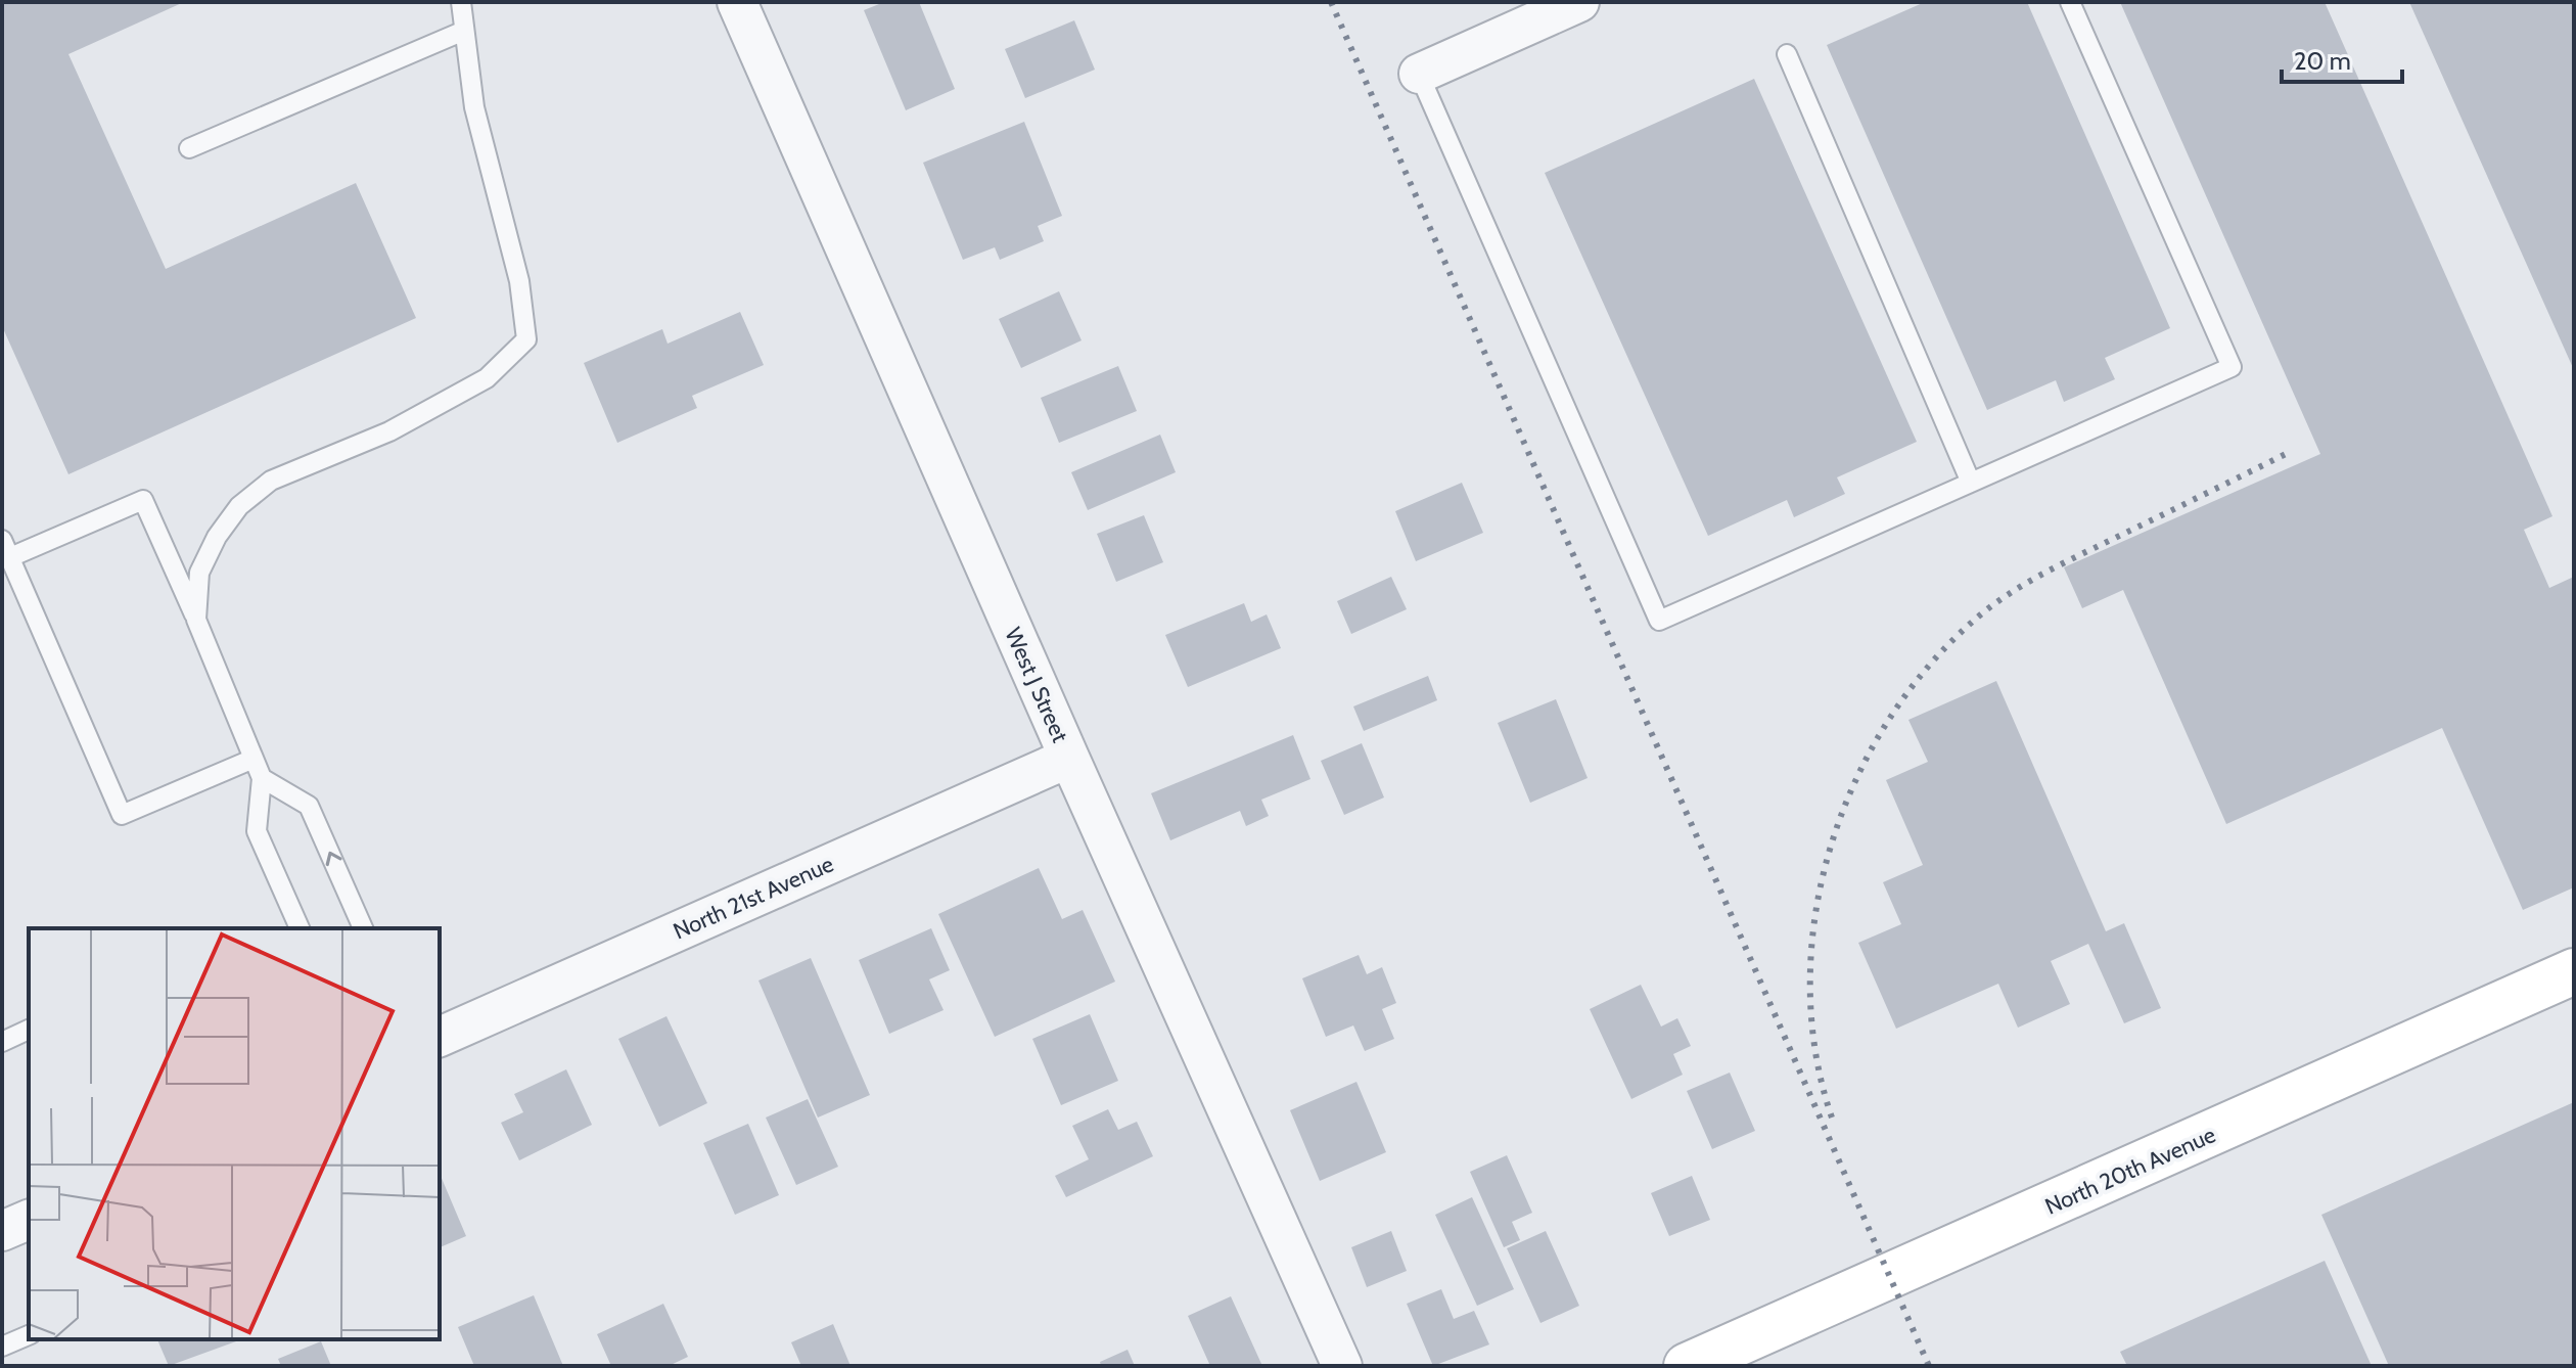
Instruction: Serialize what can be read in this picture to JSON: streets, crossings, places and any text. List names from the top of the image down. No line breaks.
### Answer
{"streets":{"street":["West J Street","North 21st Avenue","North 20th Avenue"]},"crossings":[["West J Street","North 21st Avenue"]],"scale_bar":"20 m"}
